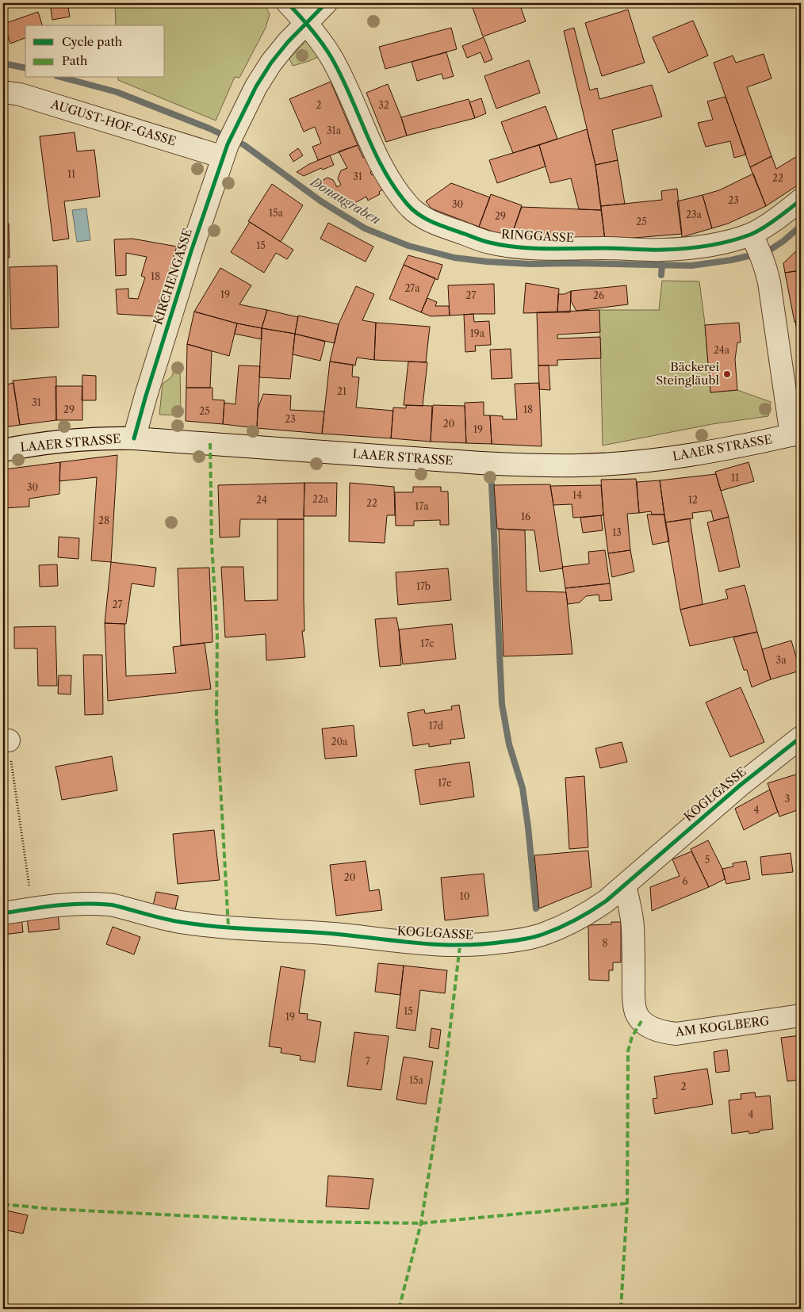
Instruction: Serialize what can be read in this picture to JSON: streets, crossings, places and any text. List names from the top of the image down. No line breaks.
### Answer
{"streets":{"street":["AUGUST-HOF-GASSE","RINGGASSE","KIRCHENGASSE","LAAER STRASSE","KOGLGASSE","AM KOGLBERG"]},"crossings":[["AUGUST-HOF-GASSE","KIRCHENGASSE"],["RINGGASSE","KIRCHENGASSE"],["KIRCHENGASSE","LAAER STRASSE"],["KOGLGASSE","AM KOGLBERG"]],"water":["Donaugraben"],"places":["Bäckerei Steingläubl"],"house_numbers":["2","32","31a","11","31","22","23","30","15a","23a","29","25","15","18","27a","19","27","26","19a","24a","21","31","29","18","25","23","20","19","11","30","14","22a","24","12","22","17a","16","28","13","17b","27","17c","3a","17d","20a","17e","3","4","5","20","6","10","8","15","19","7","15a","2","4"],"legend":["Cycle path","Path"]}
